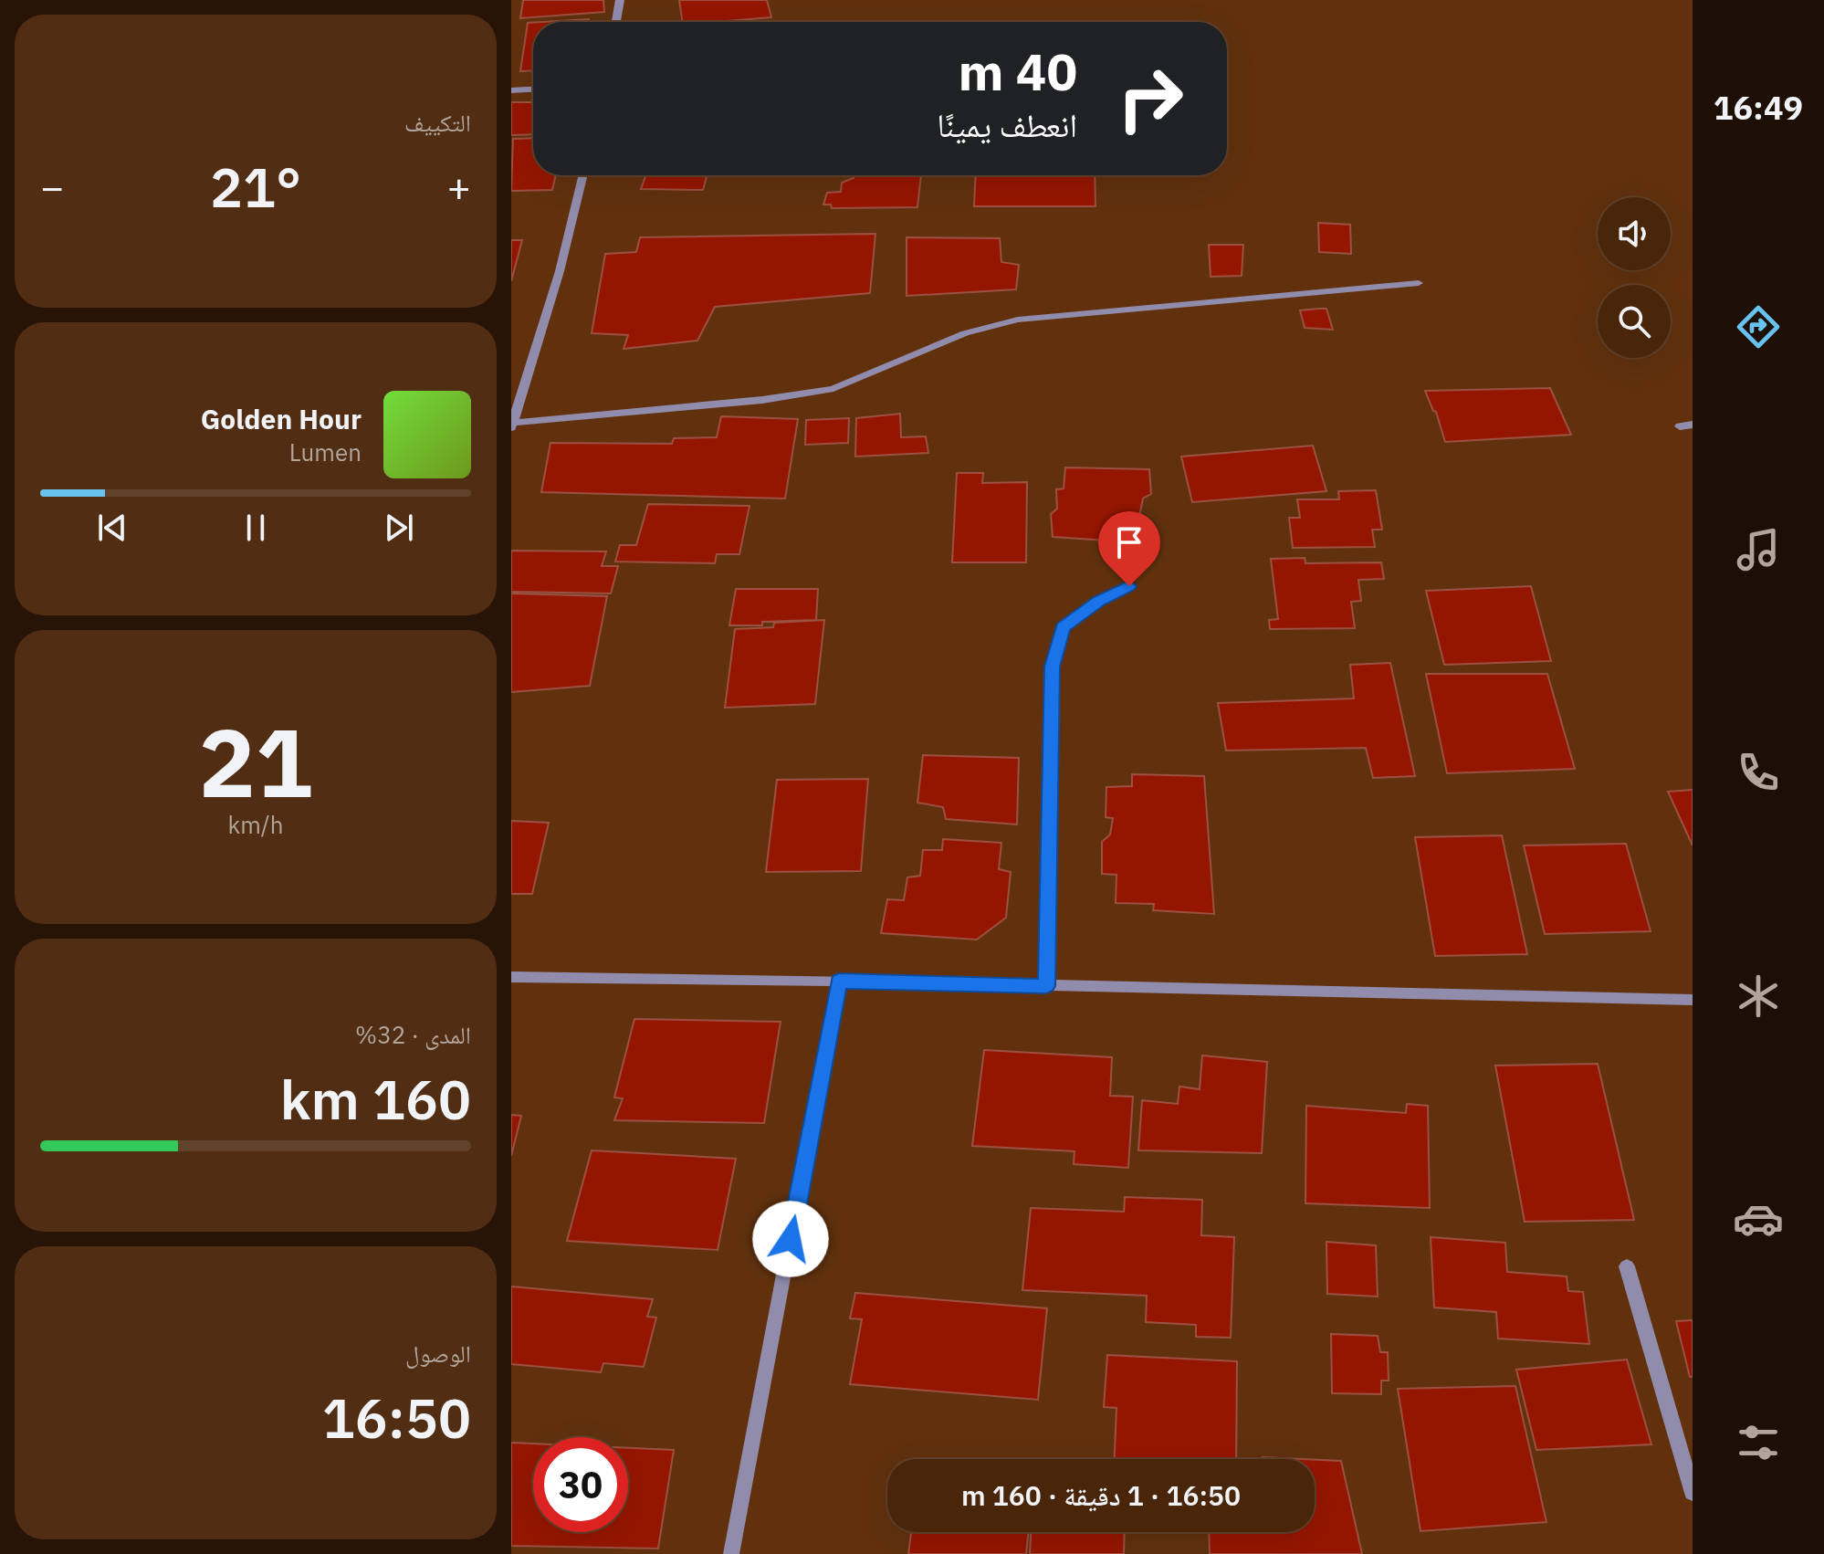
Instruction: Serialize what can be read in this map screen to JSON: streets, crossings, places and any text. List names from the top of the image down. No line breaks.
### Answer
{"page":{"tabs":"16:49","tile":["التكييف",["21","km/h"],["المدى · 32%","160 km"],["الوصول","16:50"]],"turn":["40 m","انعطف يمينًا"],"heat":["−","21°","+"],"song":["Golden Hour","Lumen"],"limit":"30","trip":"16:50 · 1 دقيقة · 160 m"}}
